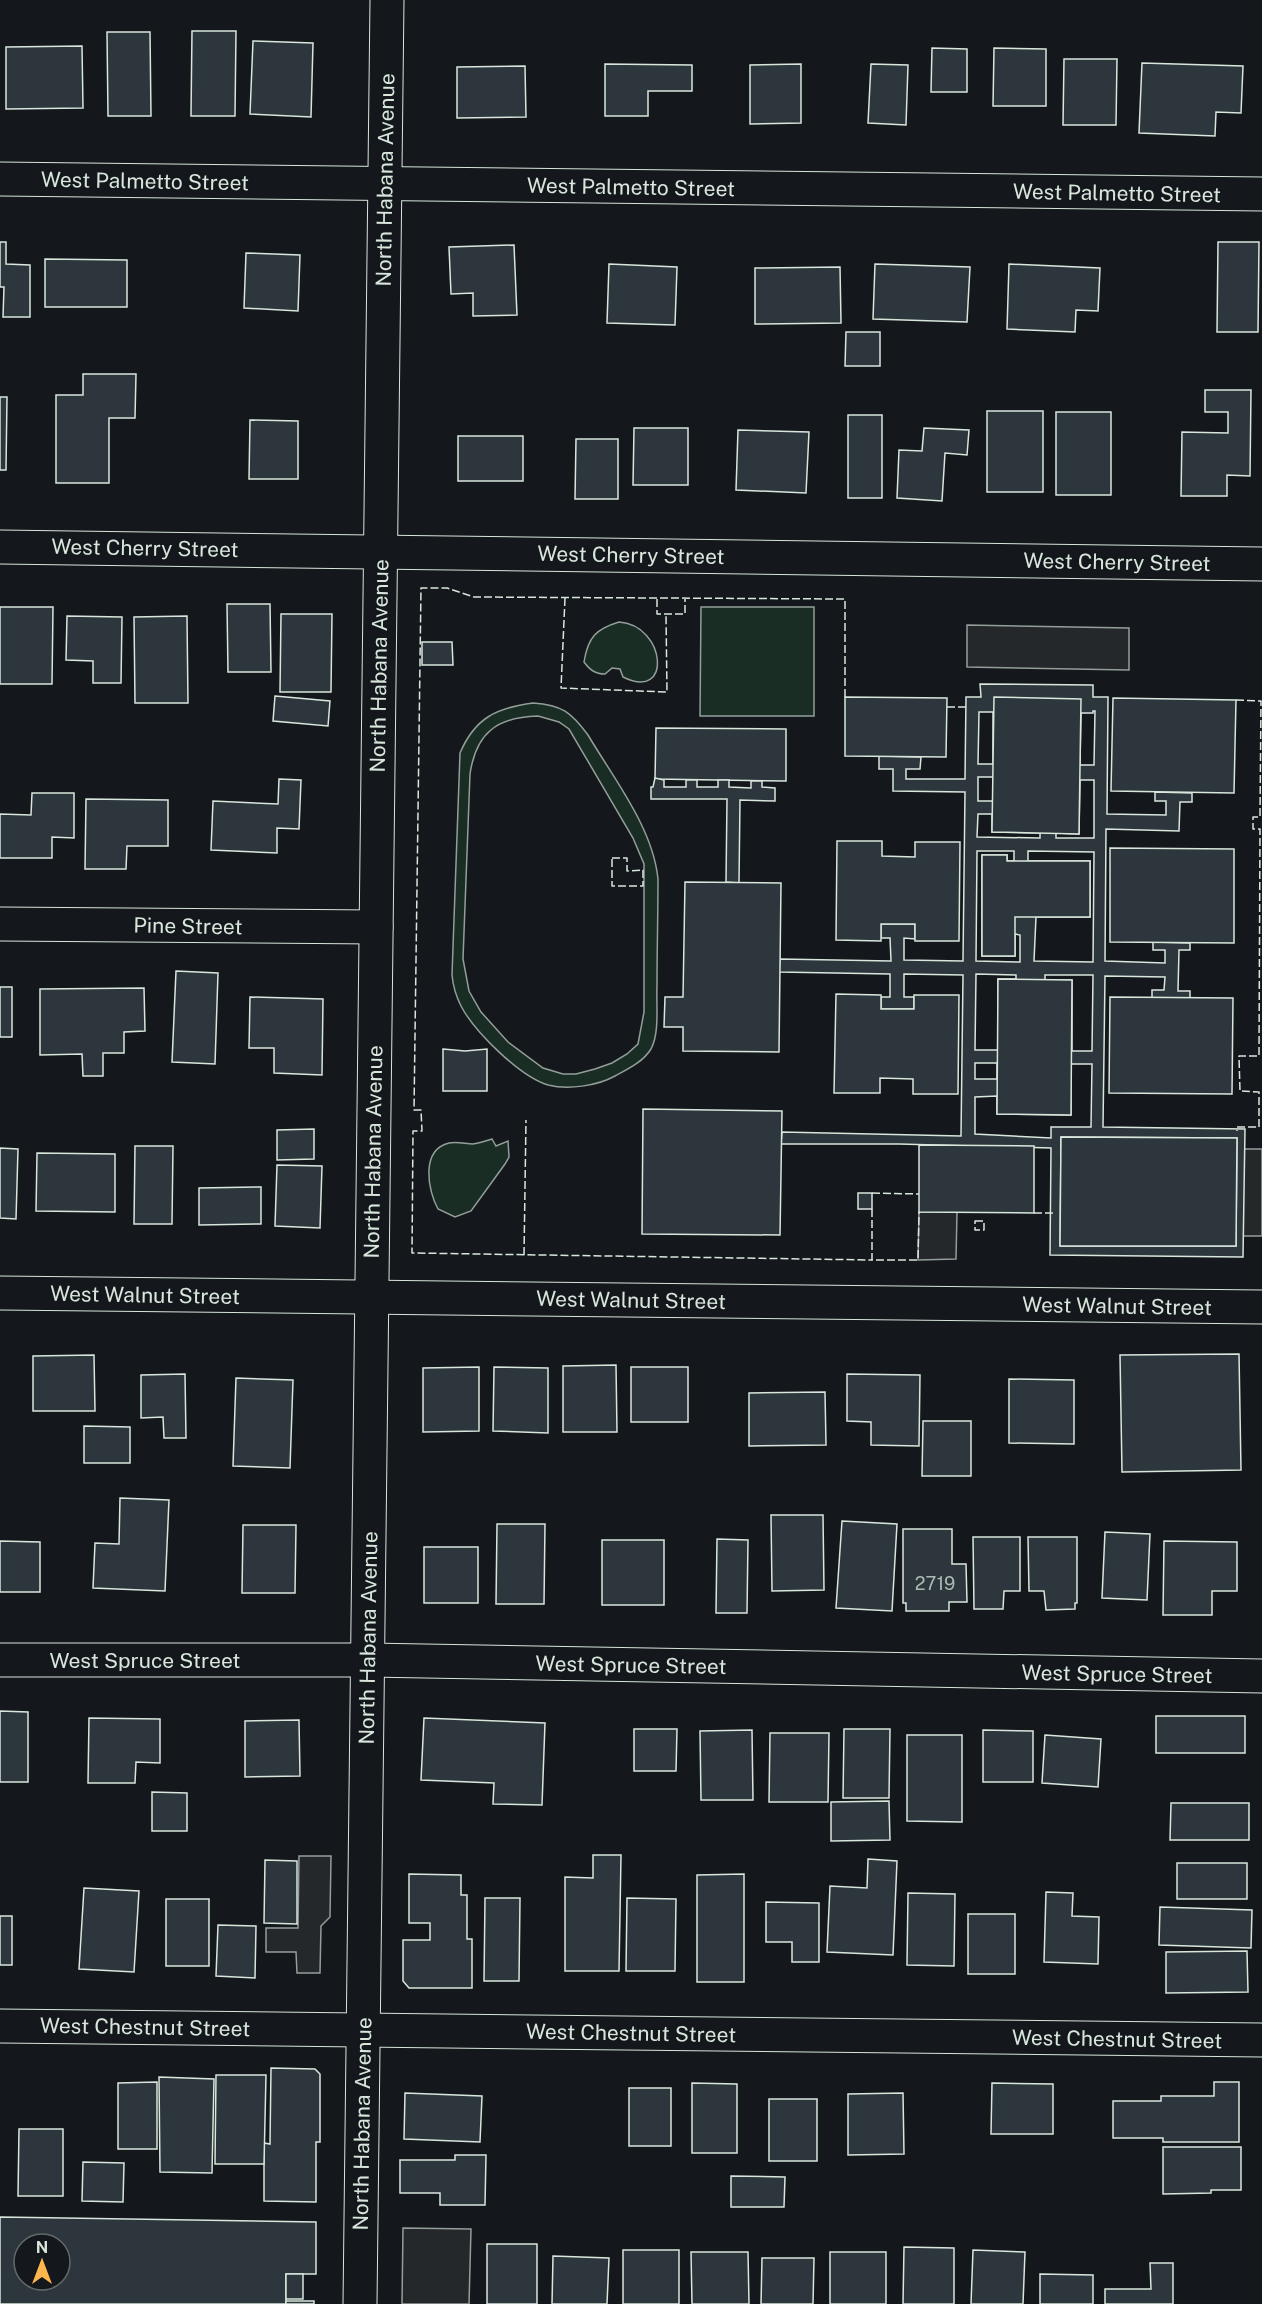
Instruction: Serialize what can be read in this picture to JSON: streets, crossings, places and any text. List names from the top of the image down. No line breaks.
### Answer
{"streets":{"street":["North Habana Avenue","West Palmetto Street","West Cherry Street","Pine Street","West Walnut Street","West Spruce Street","West Chestnut Street"]},"crossings":[["North Habana Avenue","West Palmetto Street"],["North Habana Avenue","West Cherry Street"],["North Habana Avenue","Pine Street"],["North Habana Avenue","West Walnut Street"],["North Habana Avenue","West Spruce Street"],["North Habana Avenue","West Chestnut Street"]],"house_numbers":["2719"],"north":"top"}
